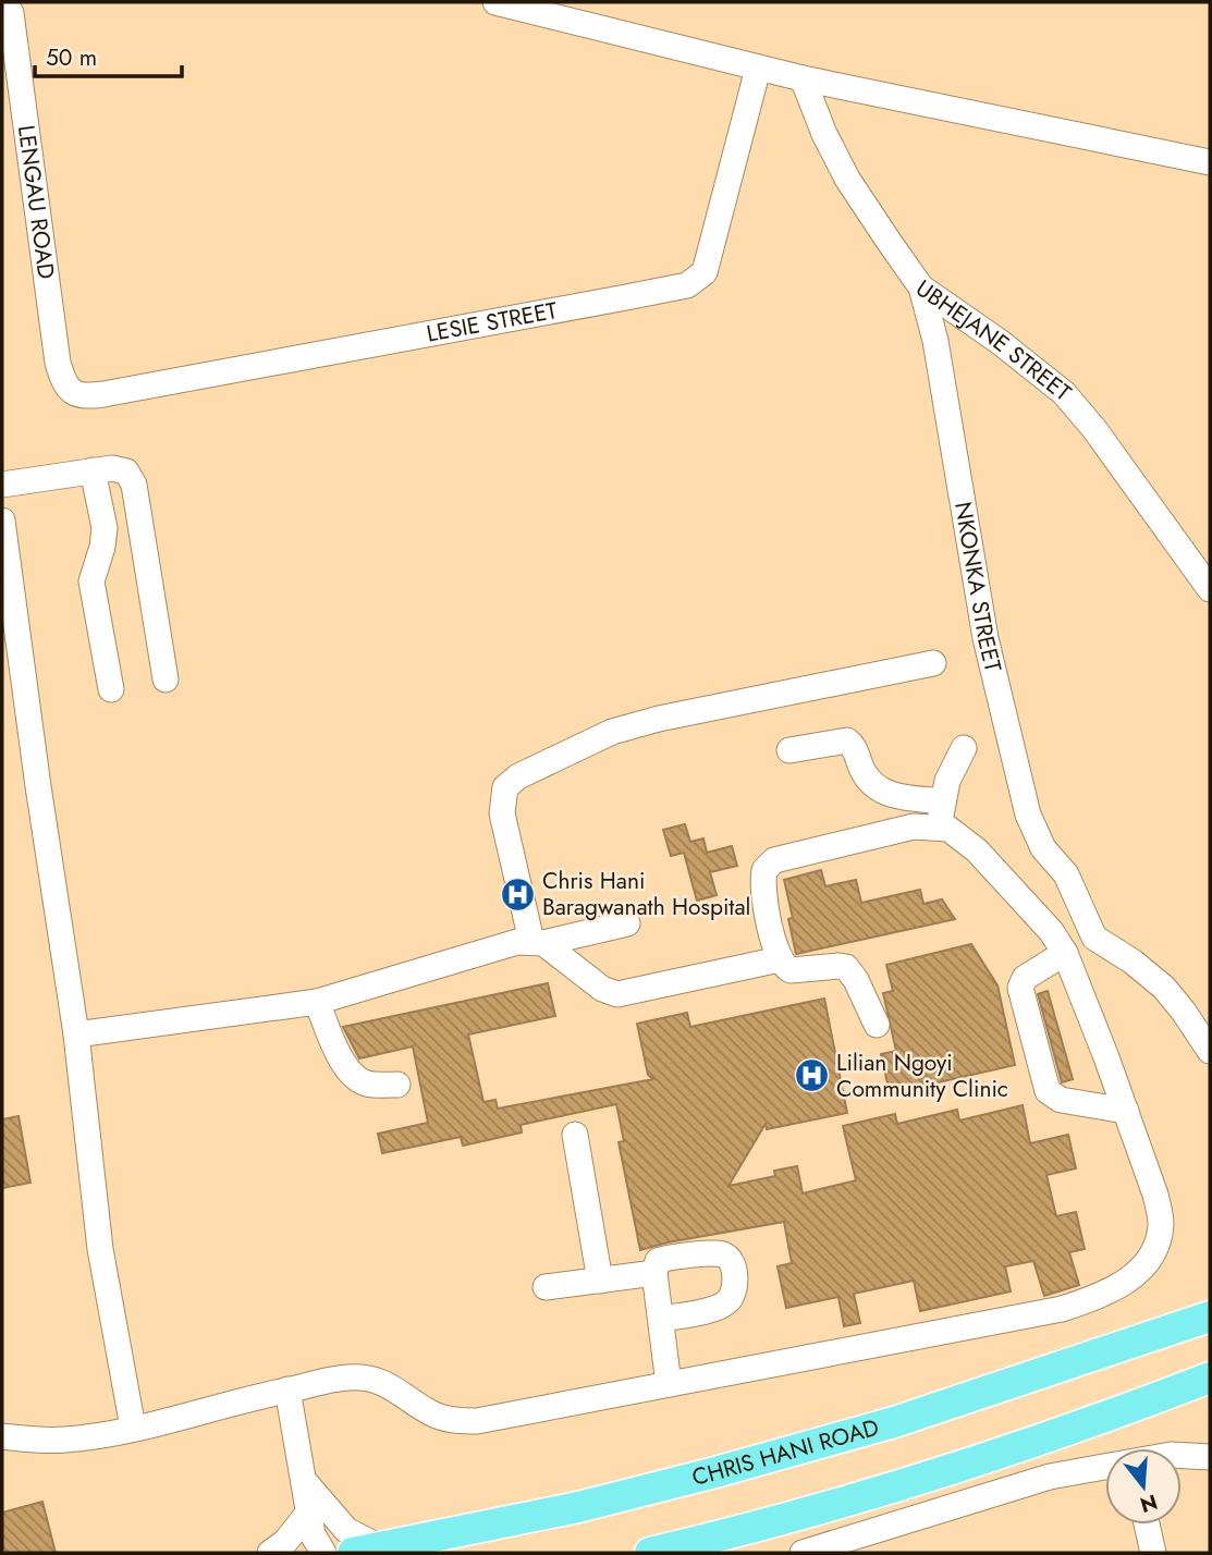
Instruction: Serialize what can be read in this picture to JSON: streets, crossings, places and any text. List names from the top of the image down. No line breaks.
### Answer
{"streets":{"main road":["CHRIS HANI ROAD"],"street":["LENGAU ROAD","LESIE STREET","UBHEJANE STREET","NKONKA STREET"]},"crossings":[["LENGAU ROAD","LESIE STREET"],["UBHEJANE STREET","NKONKA STREET"]],"places":{"hospital":["Chris Hani Baragwanath Hospital","Lilian Ngoyi Community Clinic"]},"scale_bar":"50 m","north":"bottom"}
